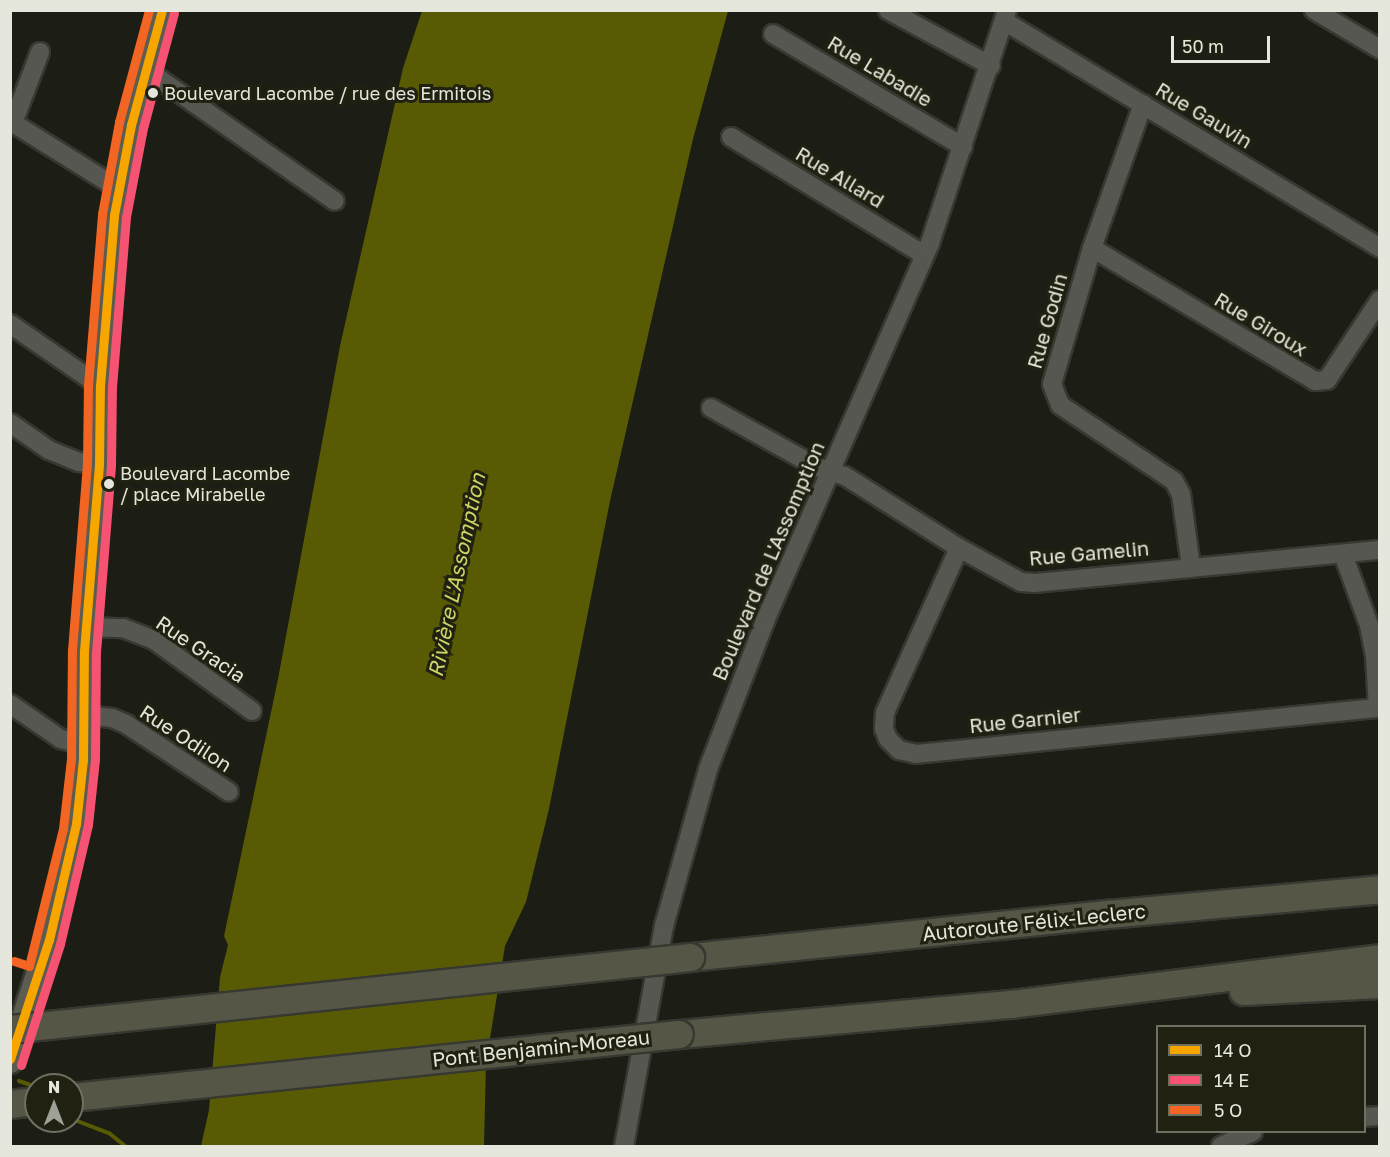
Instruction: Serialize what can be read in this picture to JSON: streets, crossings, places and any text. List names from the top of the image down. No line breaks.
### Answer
{"streets":{"highway":["Autoroute Félix-Leclerc","Pont Benjamin-Moreau"],"street":["Rue Labadie","Rue Gauvin","Rue Allard","Rue Godin","Rue Giroux","Rue Gamelin","Boulevard de L'Assomption","Rue Gracia","Rue Garnier","Rue Odilon"]},"crossings":[["Rue Labadie","Boulevard de L'Assomption"],["Rue Gauvin","Rue Godin"],["Rue Gauvin","Boulevard de L'Assomption"],["Rue Allard","Boulevard de L'Assomption"],["Rue Godin","Rue Giroux"],["Rue Godin","Rue Gamelin"],["Rue Gamelin","Boulevard de L'Assomption"],["Rue Gamelin","Rue Garnier"]],"water":["Rivière L'Assomption"],"places":["Boulevard Lacombe / rue des Ermitois","Boulevard Lacombe / place Mirabelle"],"legend":["14 O","14 E","5 O"],"scale_bar":"50 m","north":"top"}
